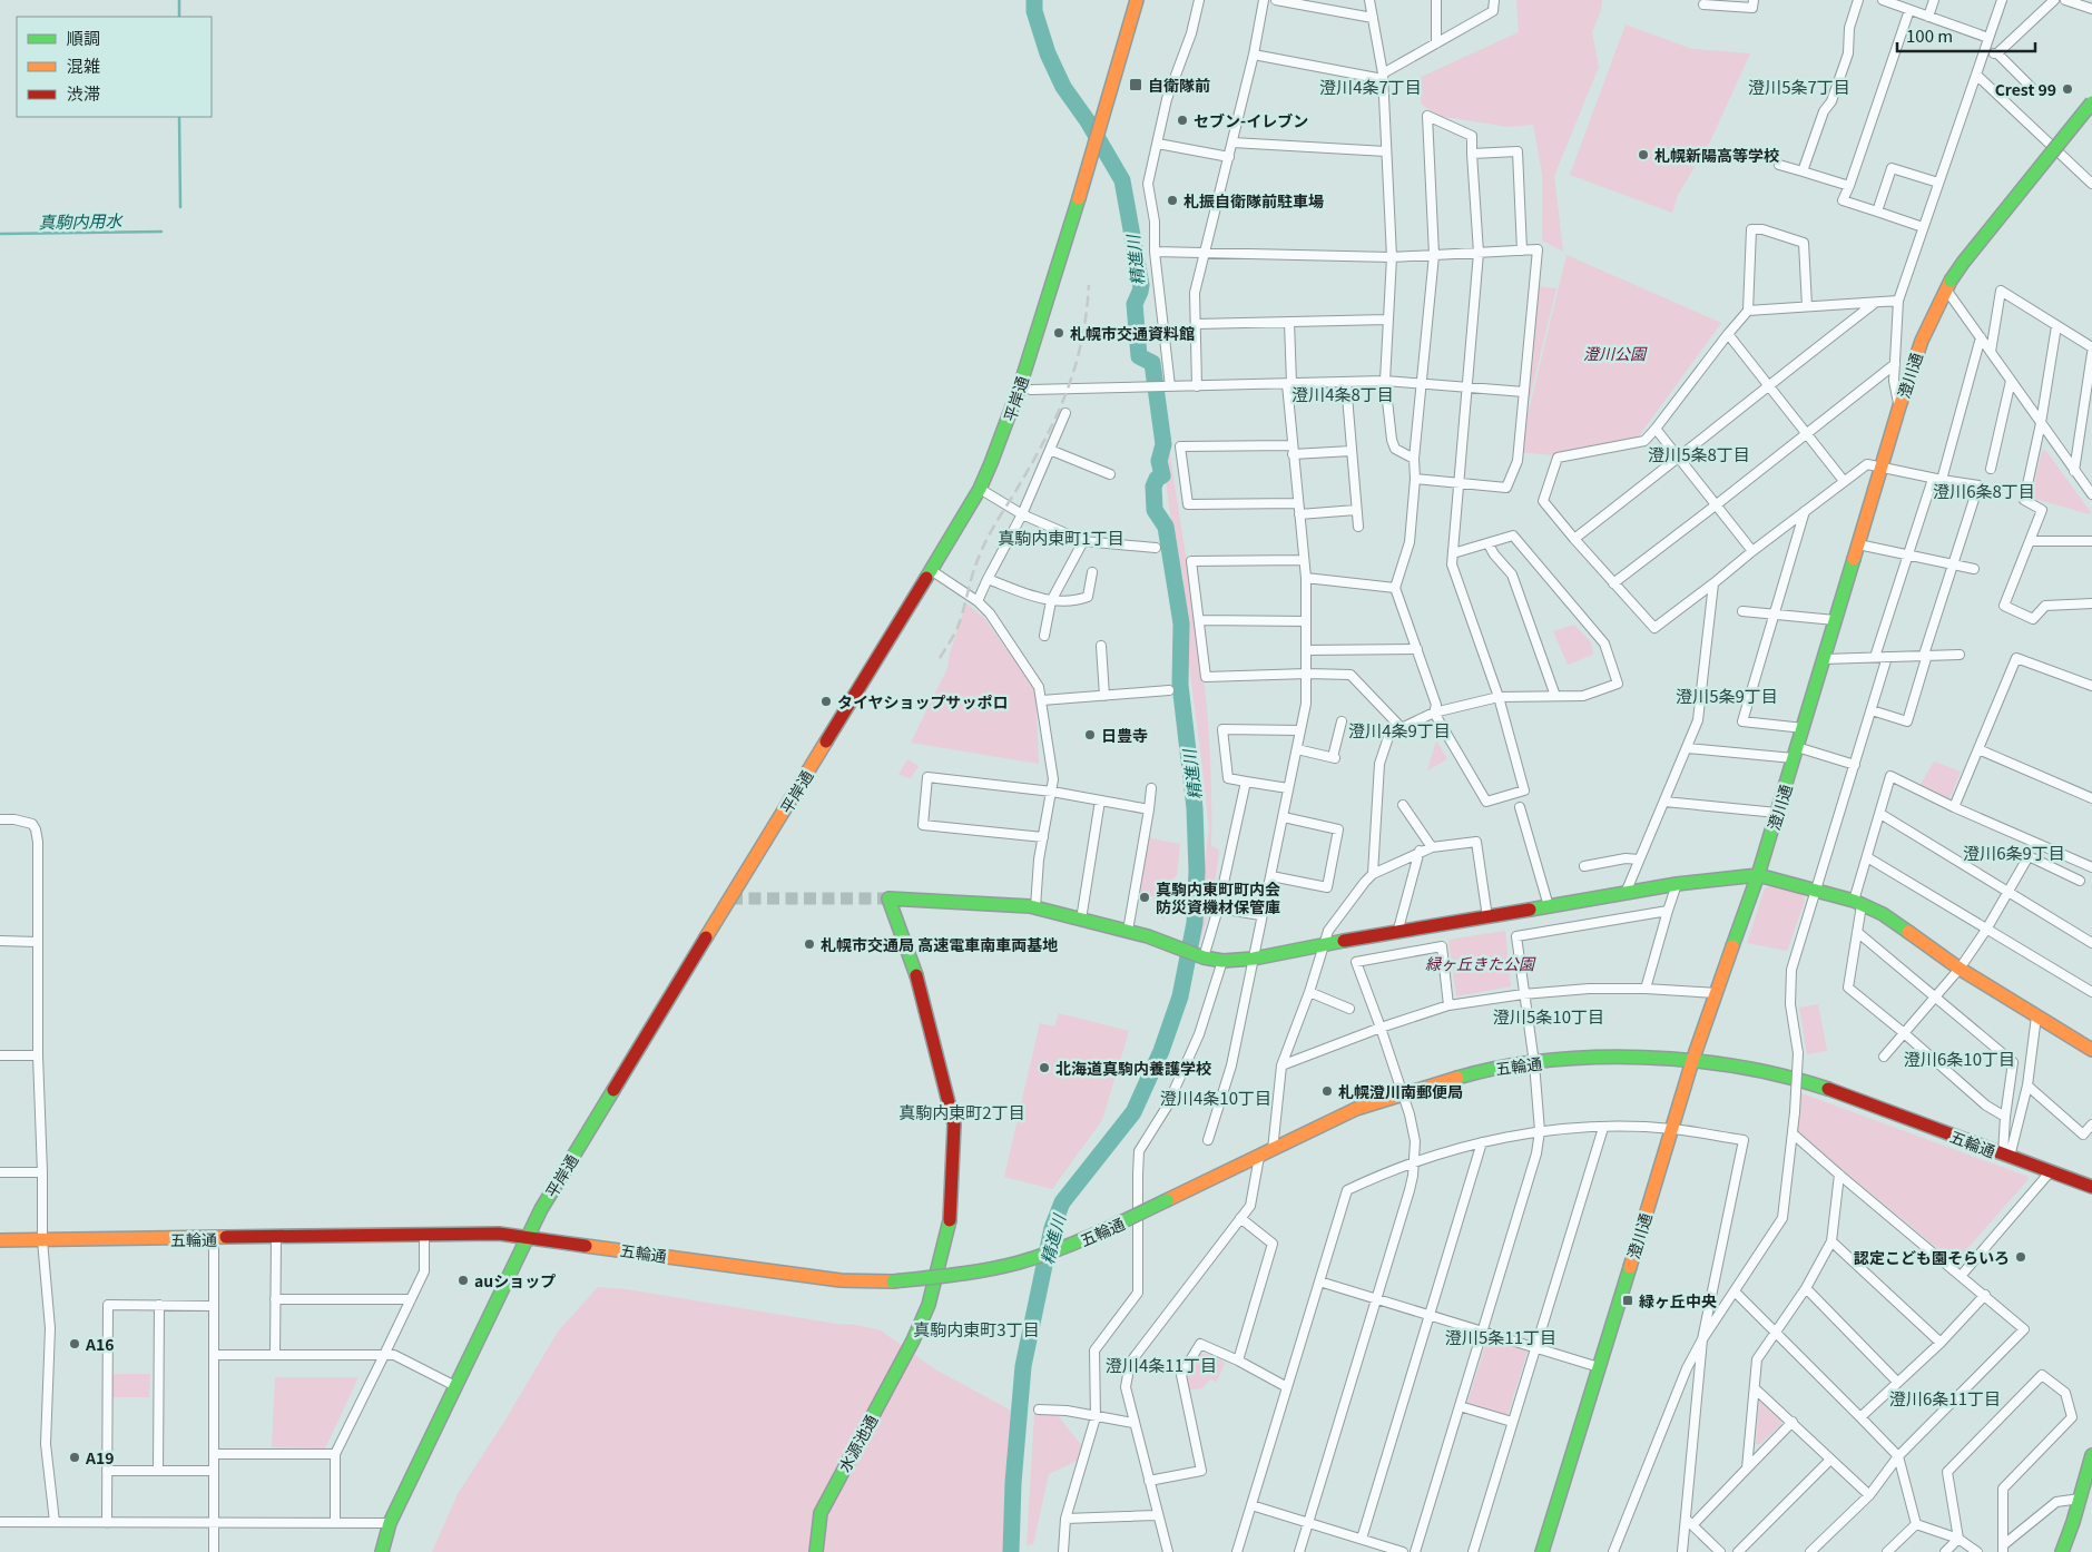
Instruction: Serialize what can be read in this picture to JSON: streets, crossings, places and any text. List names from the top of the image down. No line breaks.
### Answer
{"streets":{"street":["澄川通","平岸通","五輪通","水源池通"]},"crossings":[["澄川通","五輪通"],["平岸通","五輪通"]],"districts":["澄川4条7丁目","澄川5条7丁目","澄川4条8丁目","澄川5条8丁目","澄川6条8丁目","真駒内東町1丁目","澄川5条9丁目","澄川4条9丁目","澄川6条9丁目","澄川5条10丁目","澄川6条10丁目","澄川4条10丁目","真駒内東町2丁目","真駒内東町3丁目","澄川5条11丁目","澄川4条11丁目","澄川6条11丁目"],"water":["真駒内用水","精進川"],"parks":["澄川公園","緑ヶ丘きた公園"],"places":{"transit":["自衛隊前","緑ヶ丘中央"],"other":["Crest 99","セブン-イレブン","札幌新陽高等学校","札振自衛隊前駐車場","札幌市交通資料館","タイヤショップサッポロ","日豊寺","真駒内東町町内会 防災資機材保管庫","札幌市交通局 高速電車南車両基地","北海道真駒内養護学校","札幌澄川南郵便局","認定こども園そらいろ","auショップ","A16","A19"]},"legend":["順調","混雑","渋滞"],"scale_bar":"100 m"}
